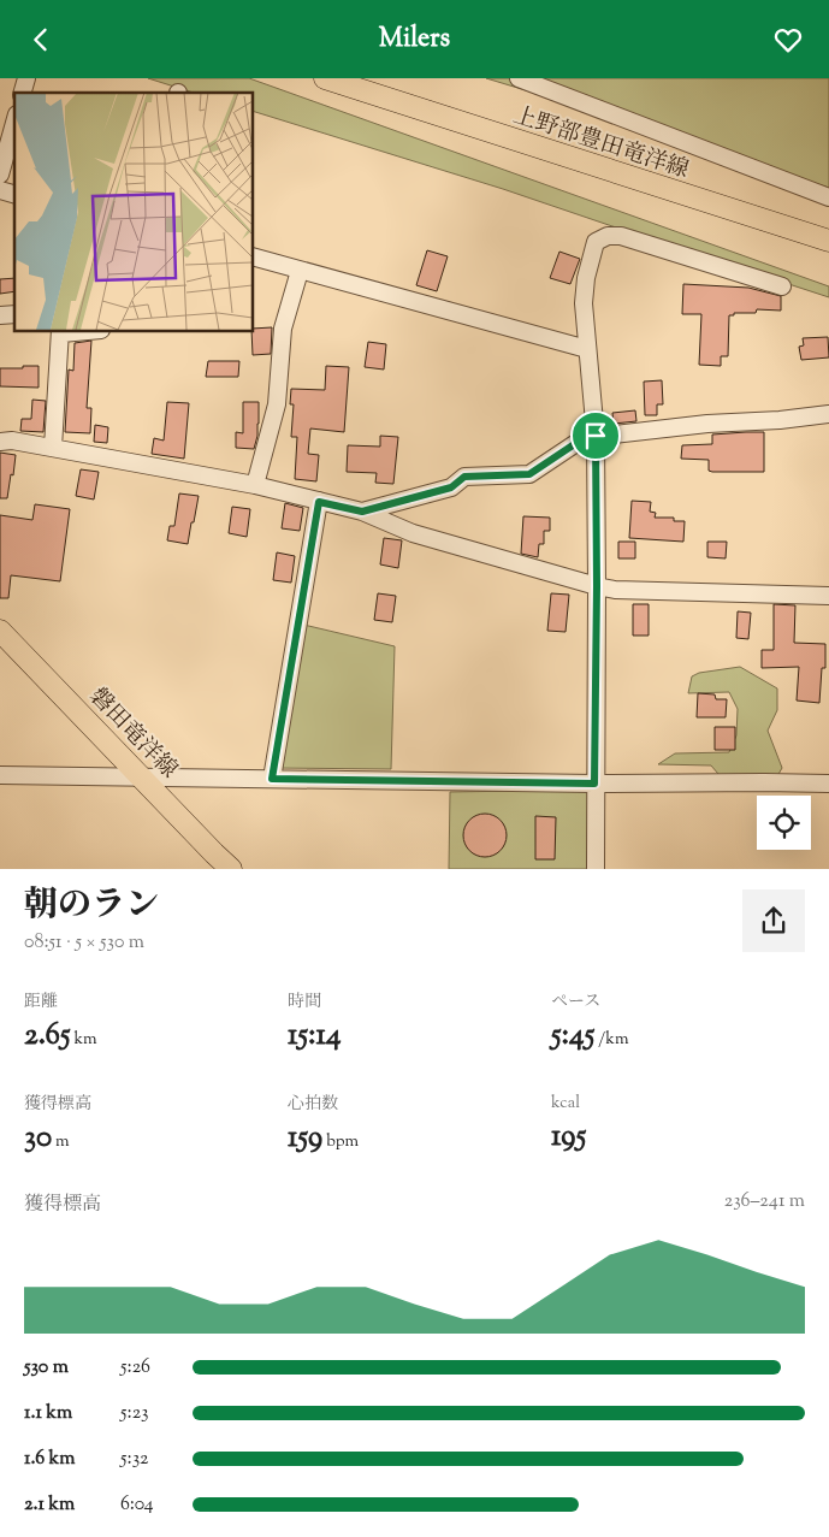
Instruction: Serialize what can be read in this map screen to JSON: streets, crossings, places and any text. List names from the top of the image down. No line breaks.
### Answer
{"streets":{"main road":["上野部豊田竜洋線","磐田竜洋線"]},"page":{"header":"Milers","heading":["朝のラン","08:51 · 5 × 530 m"],"stats":[["距離","2.65 km"],["時間","15:14"],["ペース","5:45 /km"],["獲得標高","30 m"],["心拍数","159 bpm"],["kcal","195"]],"chart":["獲得標高","236–241 m"],"list":[{"name":"530 m","note":"5:26"},{"name":"1.1 km","note":"5:23"},{"name":"1.6 km","note":"5:32"},{"name":"2.1 km","note":"6:04"}]}}
